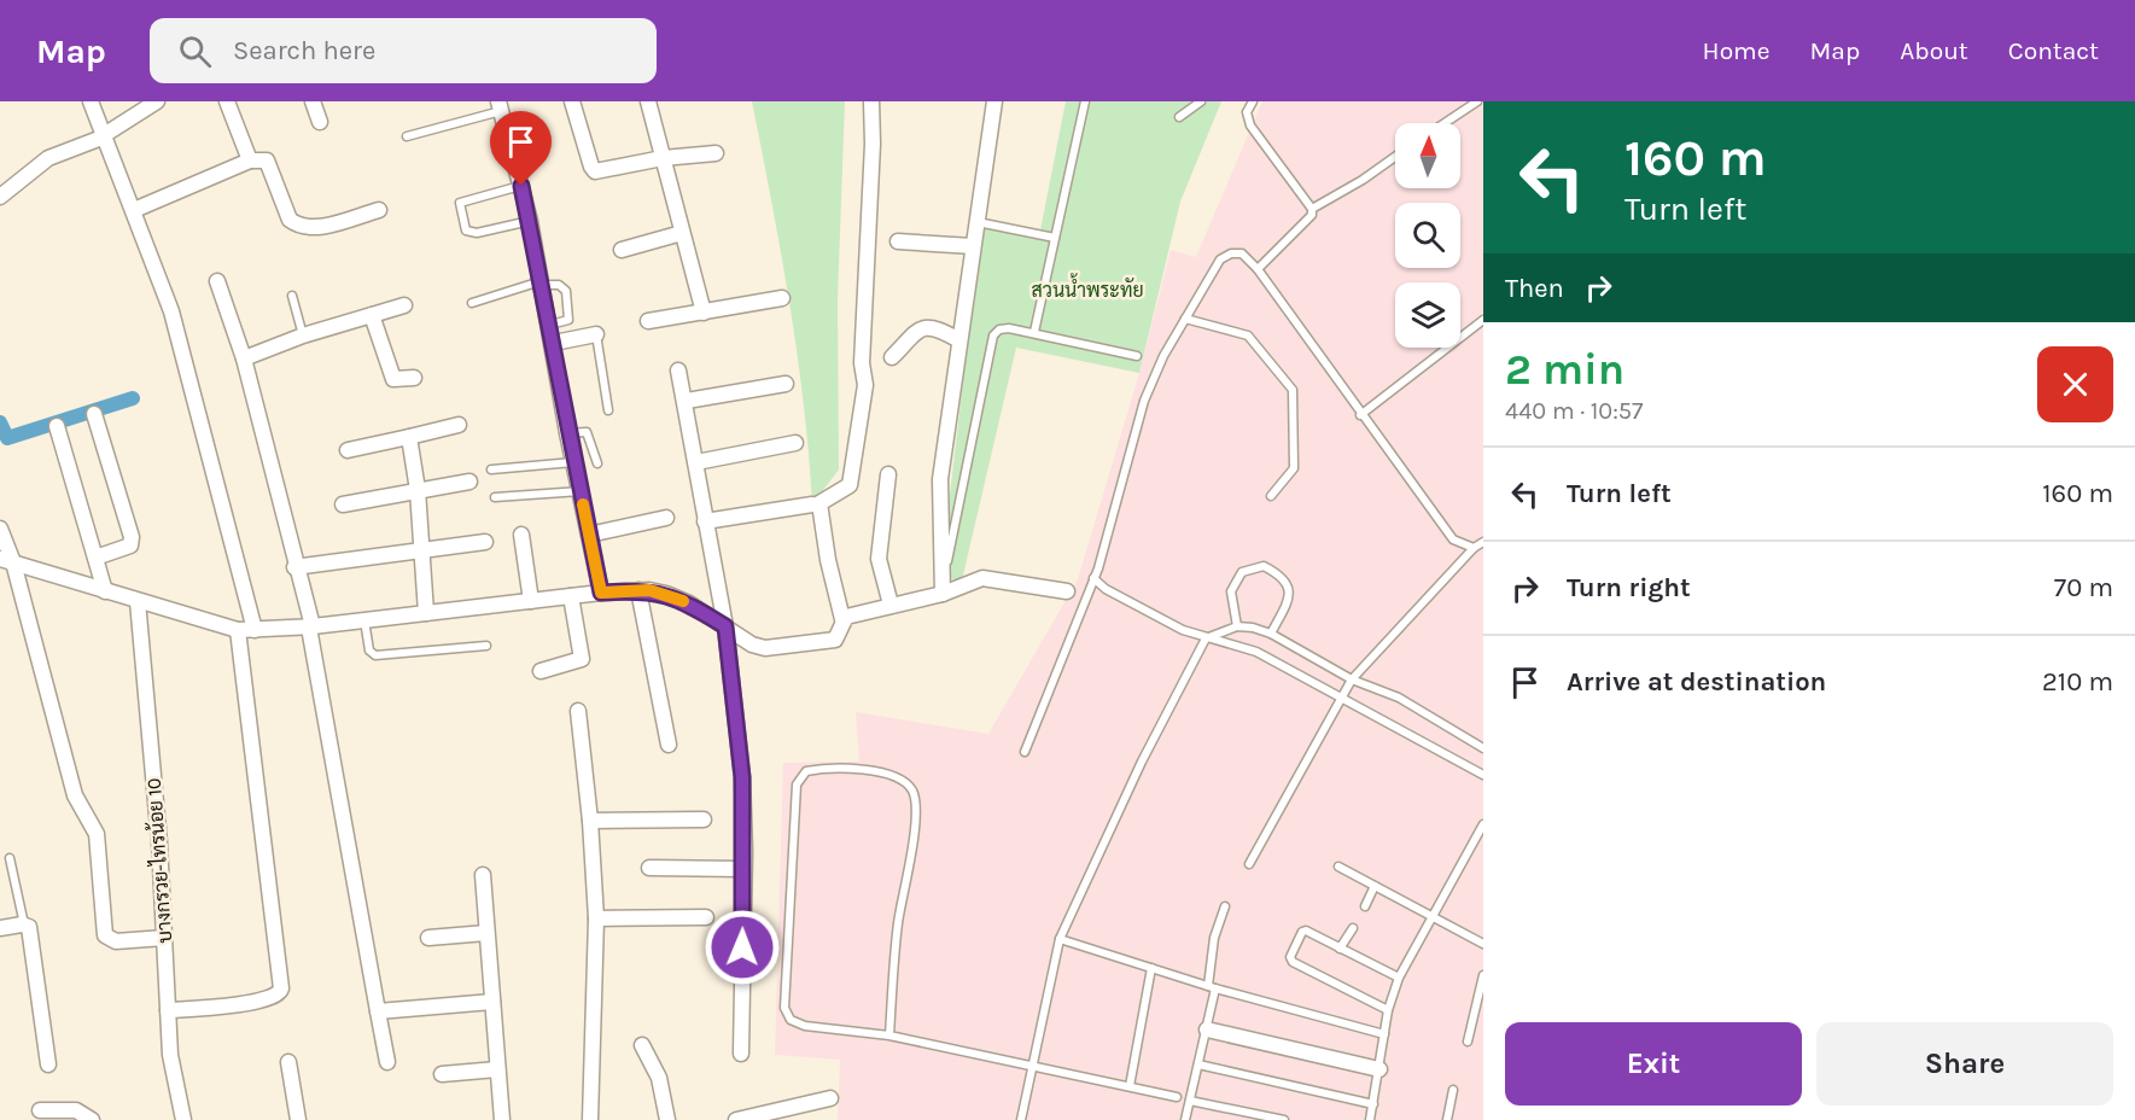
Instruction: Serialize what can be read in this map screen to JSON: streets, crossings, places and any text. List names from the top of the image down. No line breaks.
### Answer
{"streets":{"street":["บางกรวย-ไทรน้อย 10"]},"parks":["สวนน้ำพระทัย"],"north":"top","page":{"header":"Map","search":"Search here","nav":["Home","Map","About","Contact"],"turn":["160 m","Turn left"],"then":"Then","heading":["2 min","440 m · 10:57"],"list":[{"name":"Turn left","value":"160 m"},{"name":"Turn right","value":"70 m"},{"name":"Arrive at destination","value":"210 m"}],"buttons":["Exit","Share"]}}
